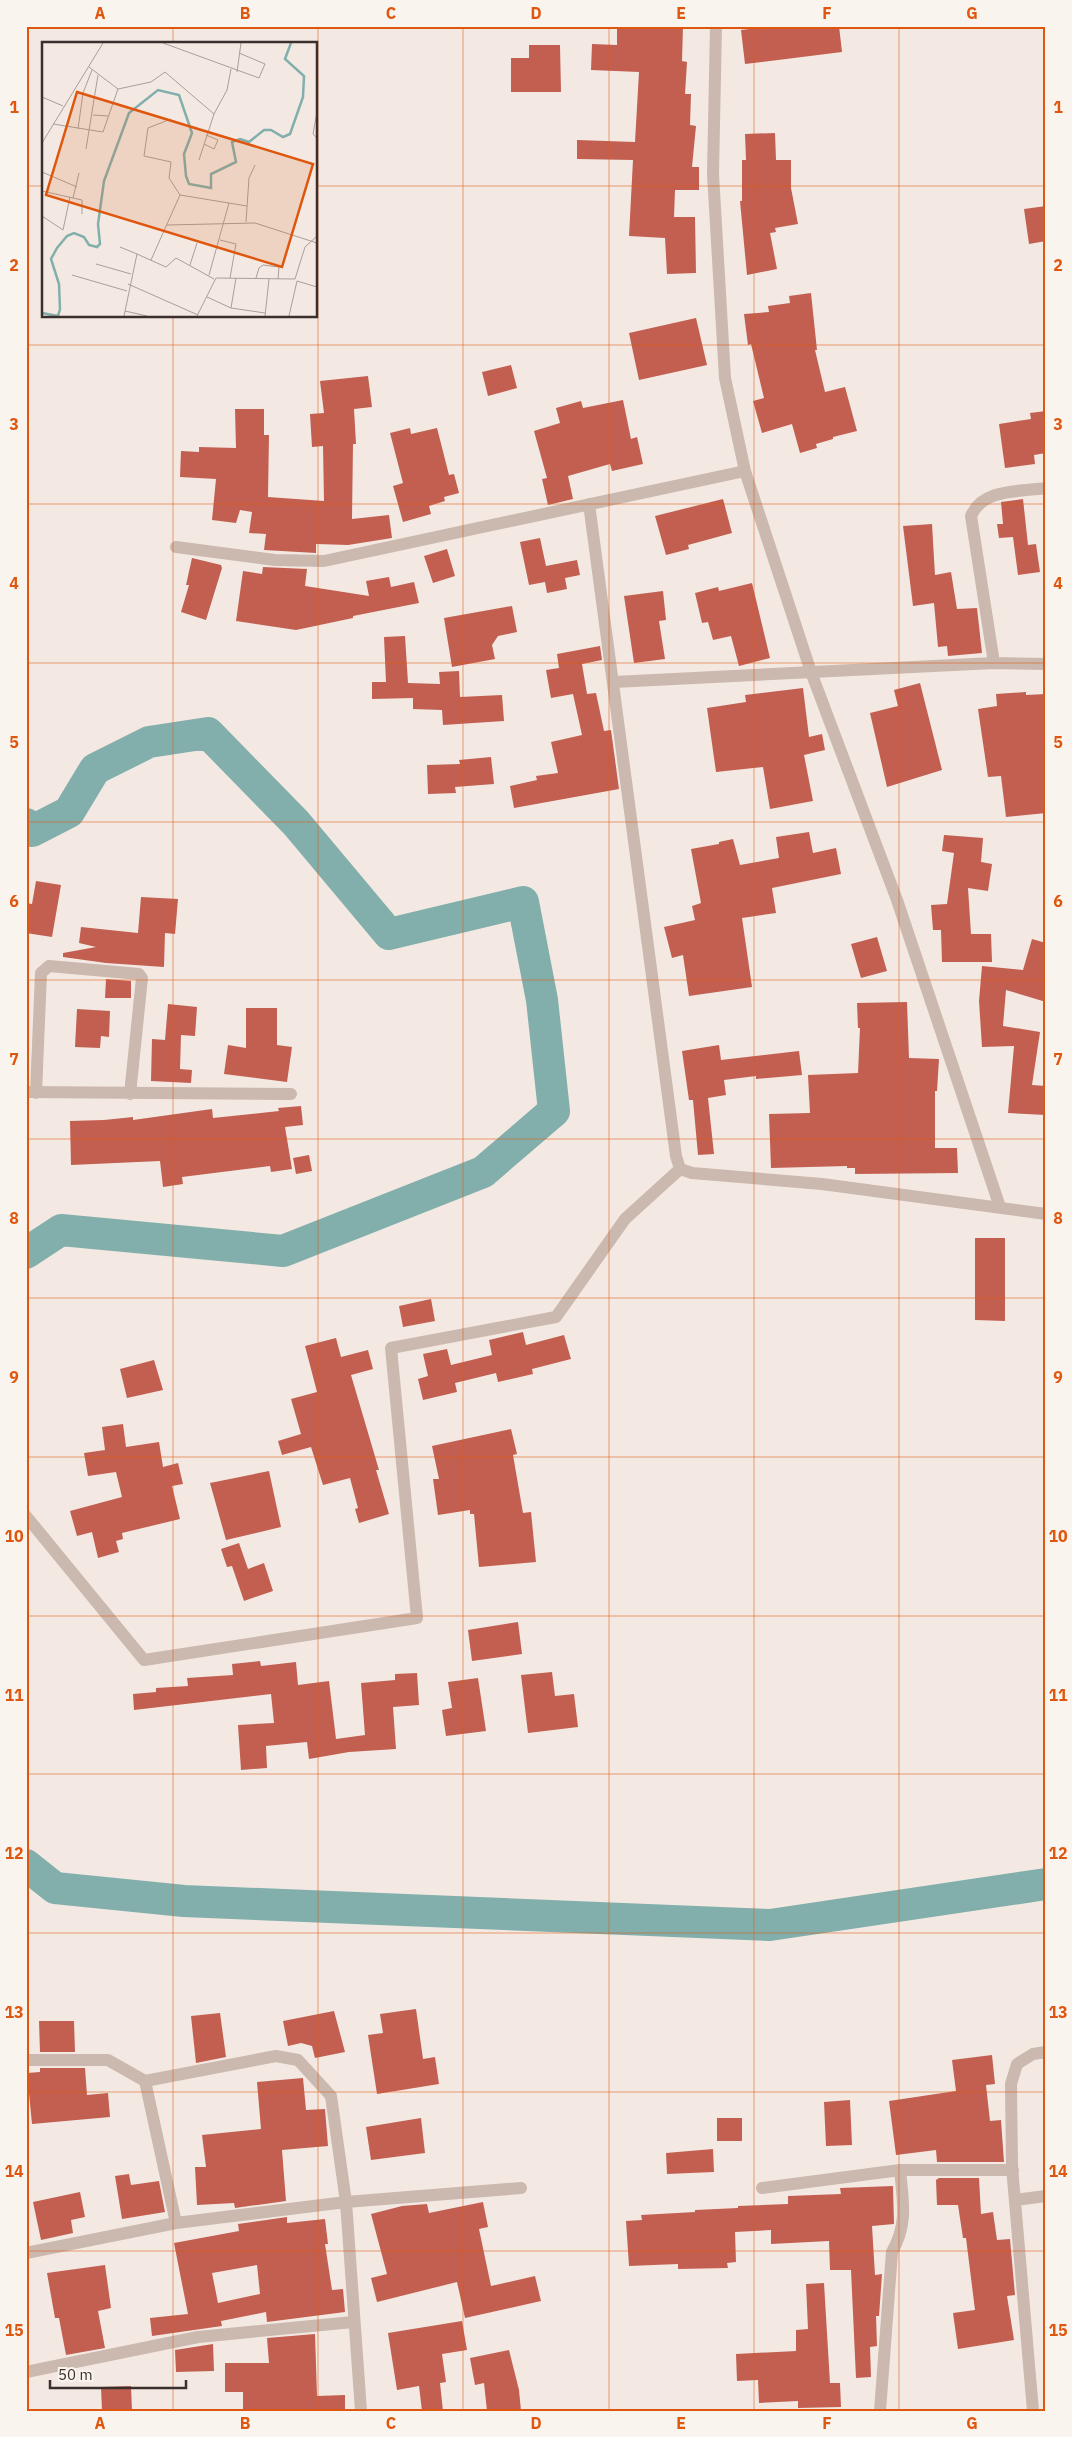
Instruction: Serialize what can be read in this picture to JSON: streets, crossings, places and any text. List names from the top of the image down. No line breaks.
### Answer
{"scale_bar":"50 m","grid":{"columns":["A","B","C","D","E","F","G"],"rows":["1","2","3","4","5","6","7","8","9","10","11","12","13","14","15"]}}
